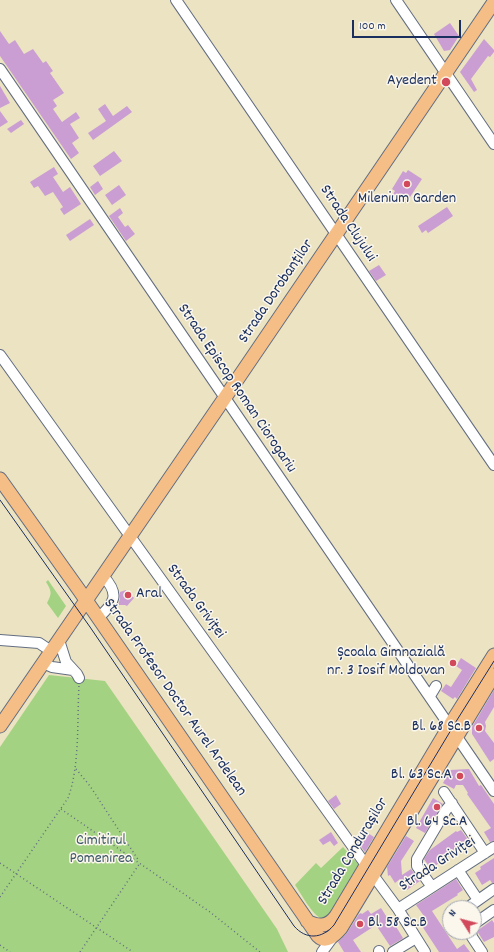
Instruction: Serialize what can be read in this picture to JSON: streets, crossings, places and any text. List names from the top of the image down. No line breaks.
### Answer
{"streets":{"main road":["Strada Dorobanților","Strada Profesor Doctor Aurel Ardelean","Strada Condurașilor"],"street":["Strada Clujului","Strada Episcop Roman Ciorogariu","Strada Griviței"]},"crossings":[["Strada Clujului","Strada Dorobanților"],["Strada Dorobanților","Strada Episcop Roman Ciorogariu"],["Strada Dorobanților","Strada Griviței"],["Strada Dorobanților","Strada Profesor Doctor Aurel Ardelean"],["Strada Episcop Roman Ciorogariu","Strada Condurașilor"],["Strada Griviței","Strada Condurașilor"],["Strada Profesor Doctor Aurel Ardelean","Strada Condurașilor"]],"parks":["Cimitirul Pomenirea"],"places":["Ayedent","Milenium Garden","Aral","Școala Gimnazială nr. 3 Iosif Moldovan","Bl. 68 Sc.B","Bl. 63 Sc.A","Bl. 64 Sc.A","Bl. 58 Sc.B"],"scale_bar":"100 m","north":"top left"}
